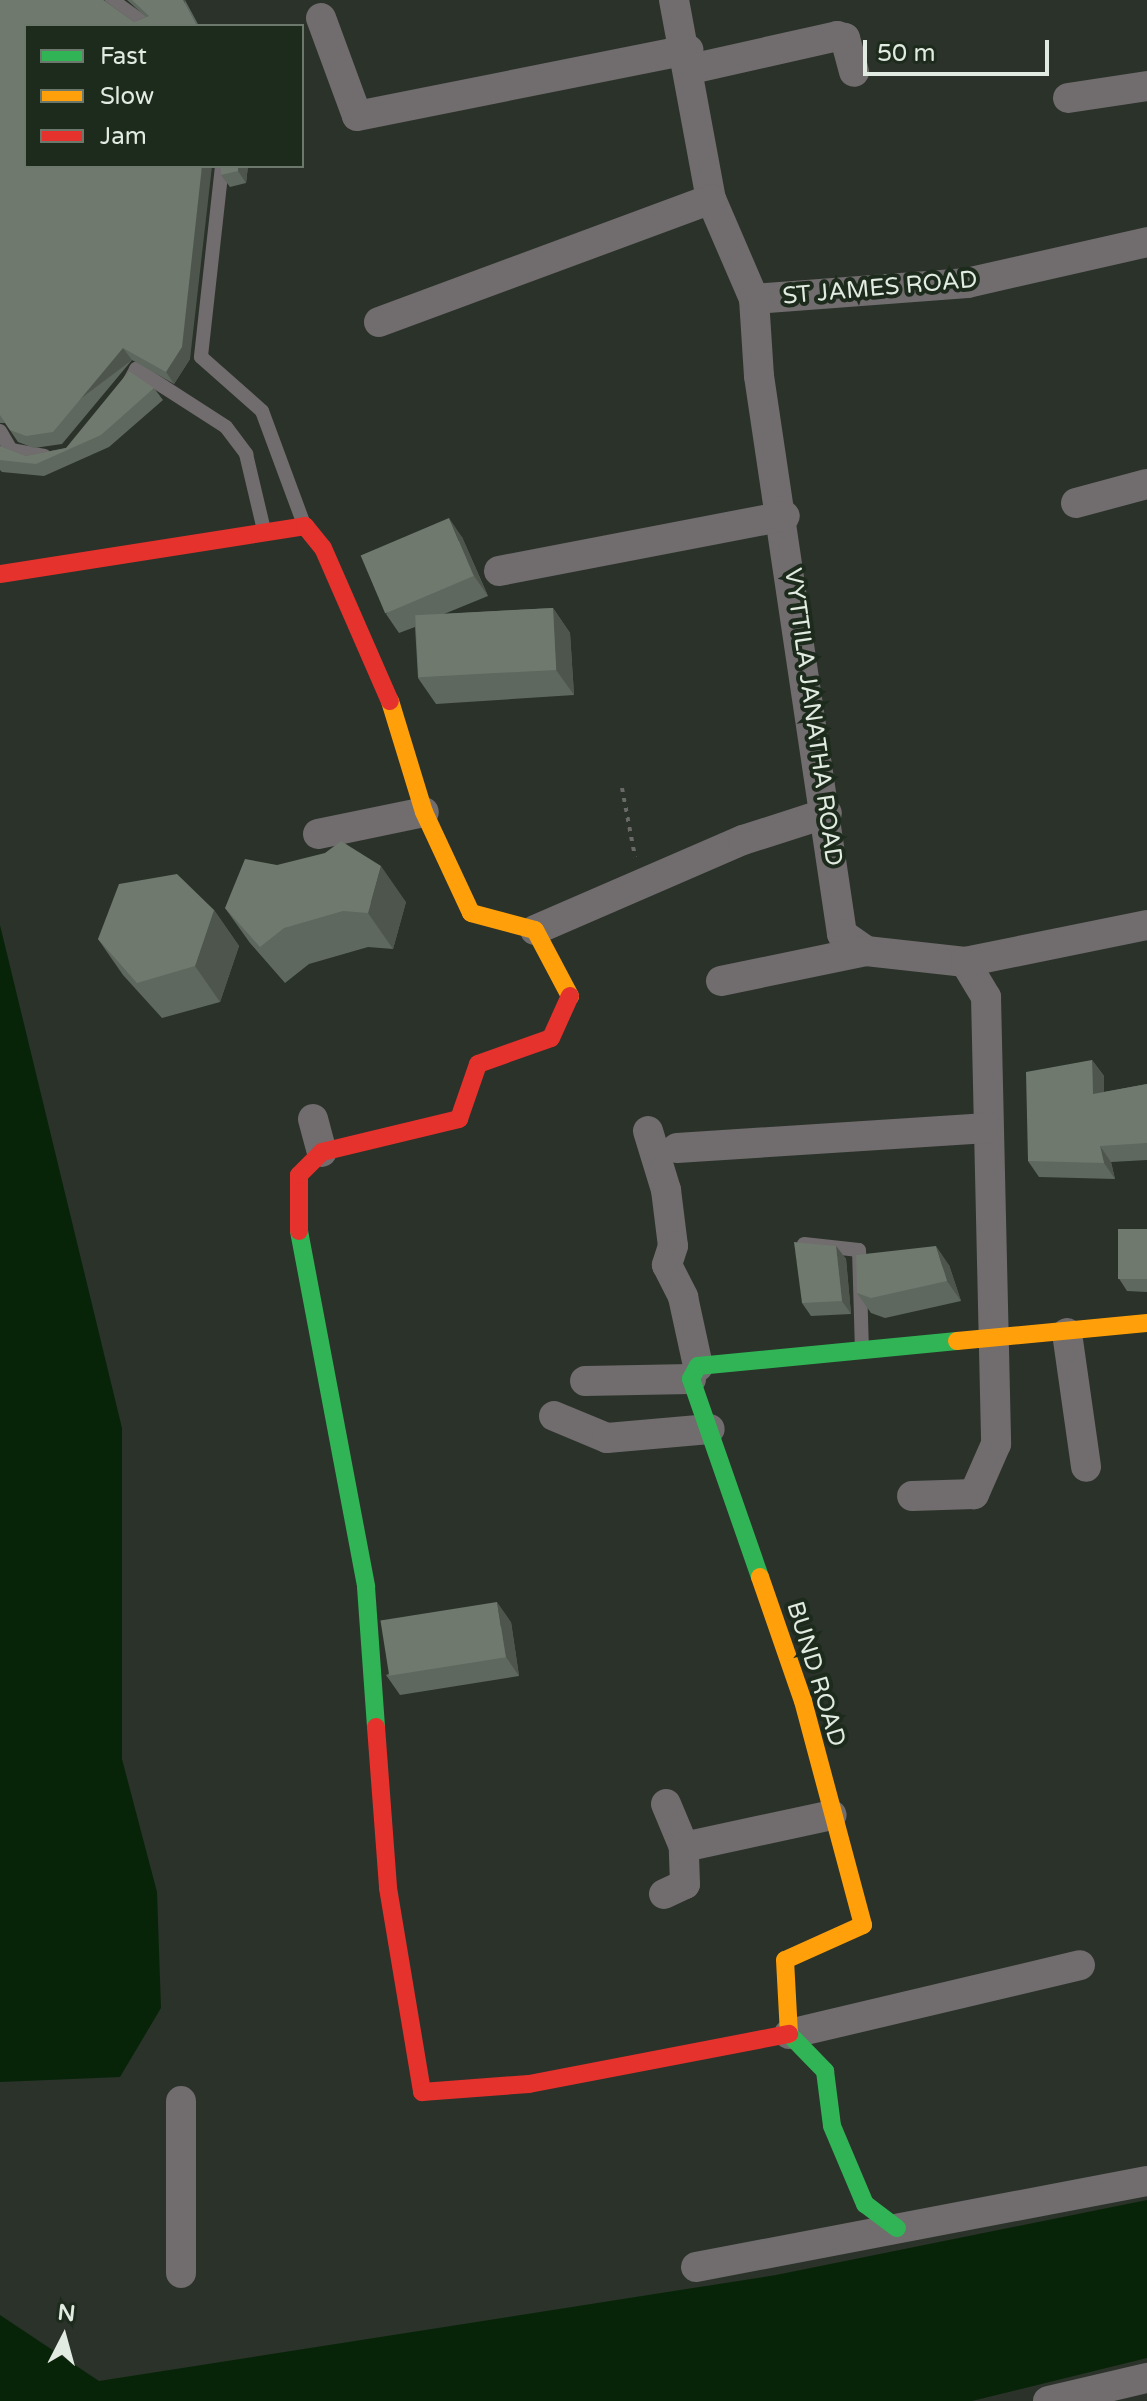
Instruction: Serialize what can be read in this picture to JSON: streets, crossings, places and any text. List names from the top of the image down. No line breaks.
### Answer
{"streets":{"street":["ST JAMES ROAD","VYTTILA JANATHA ROAD","BUND ROAD"]},"crossings":[["ST JAMES ROAD","VYTTILA JANATHA ROAD"]],"legend":["Fast","Slow","Jam"],"scale_bar":"50 m","north":"top"}
